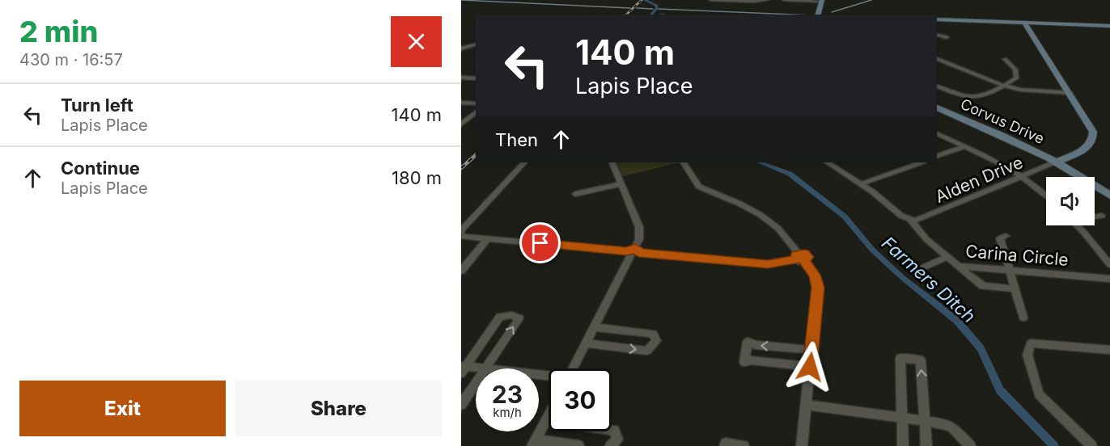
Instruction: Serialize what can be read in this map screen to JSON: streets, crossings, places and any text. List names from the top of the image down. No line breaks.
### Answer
{"streets":{"street":["Corvus Drive","Alden Drive","Carina Circle"]},"crossings":[["Corvus Drive","Alden Drive"],["Alden Drive","Carina Circle"]],"water":["Farmers Ditch"],"page":{"heading":["2 min","430 m · 16:57"],"turn":["140 m","Lapis Place"],"list":[{"name":"Turn left","note":"Lapis Place","value":"140 m"},{"name":"Continue","note":"Lapis Place","value":"180 m"}],"then":"Then","speed":"23 km/h","limit":"30","buttons":["Exit","Share"]}}
